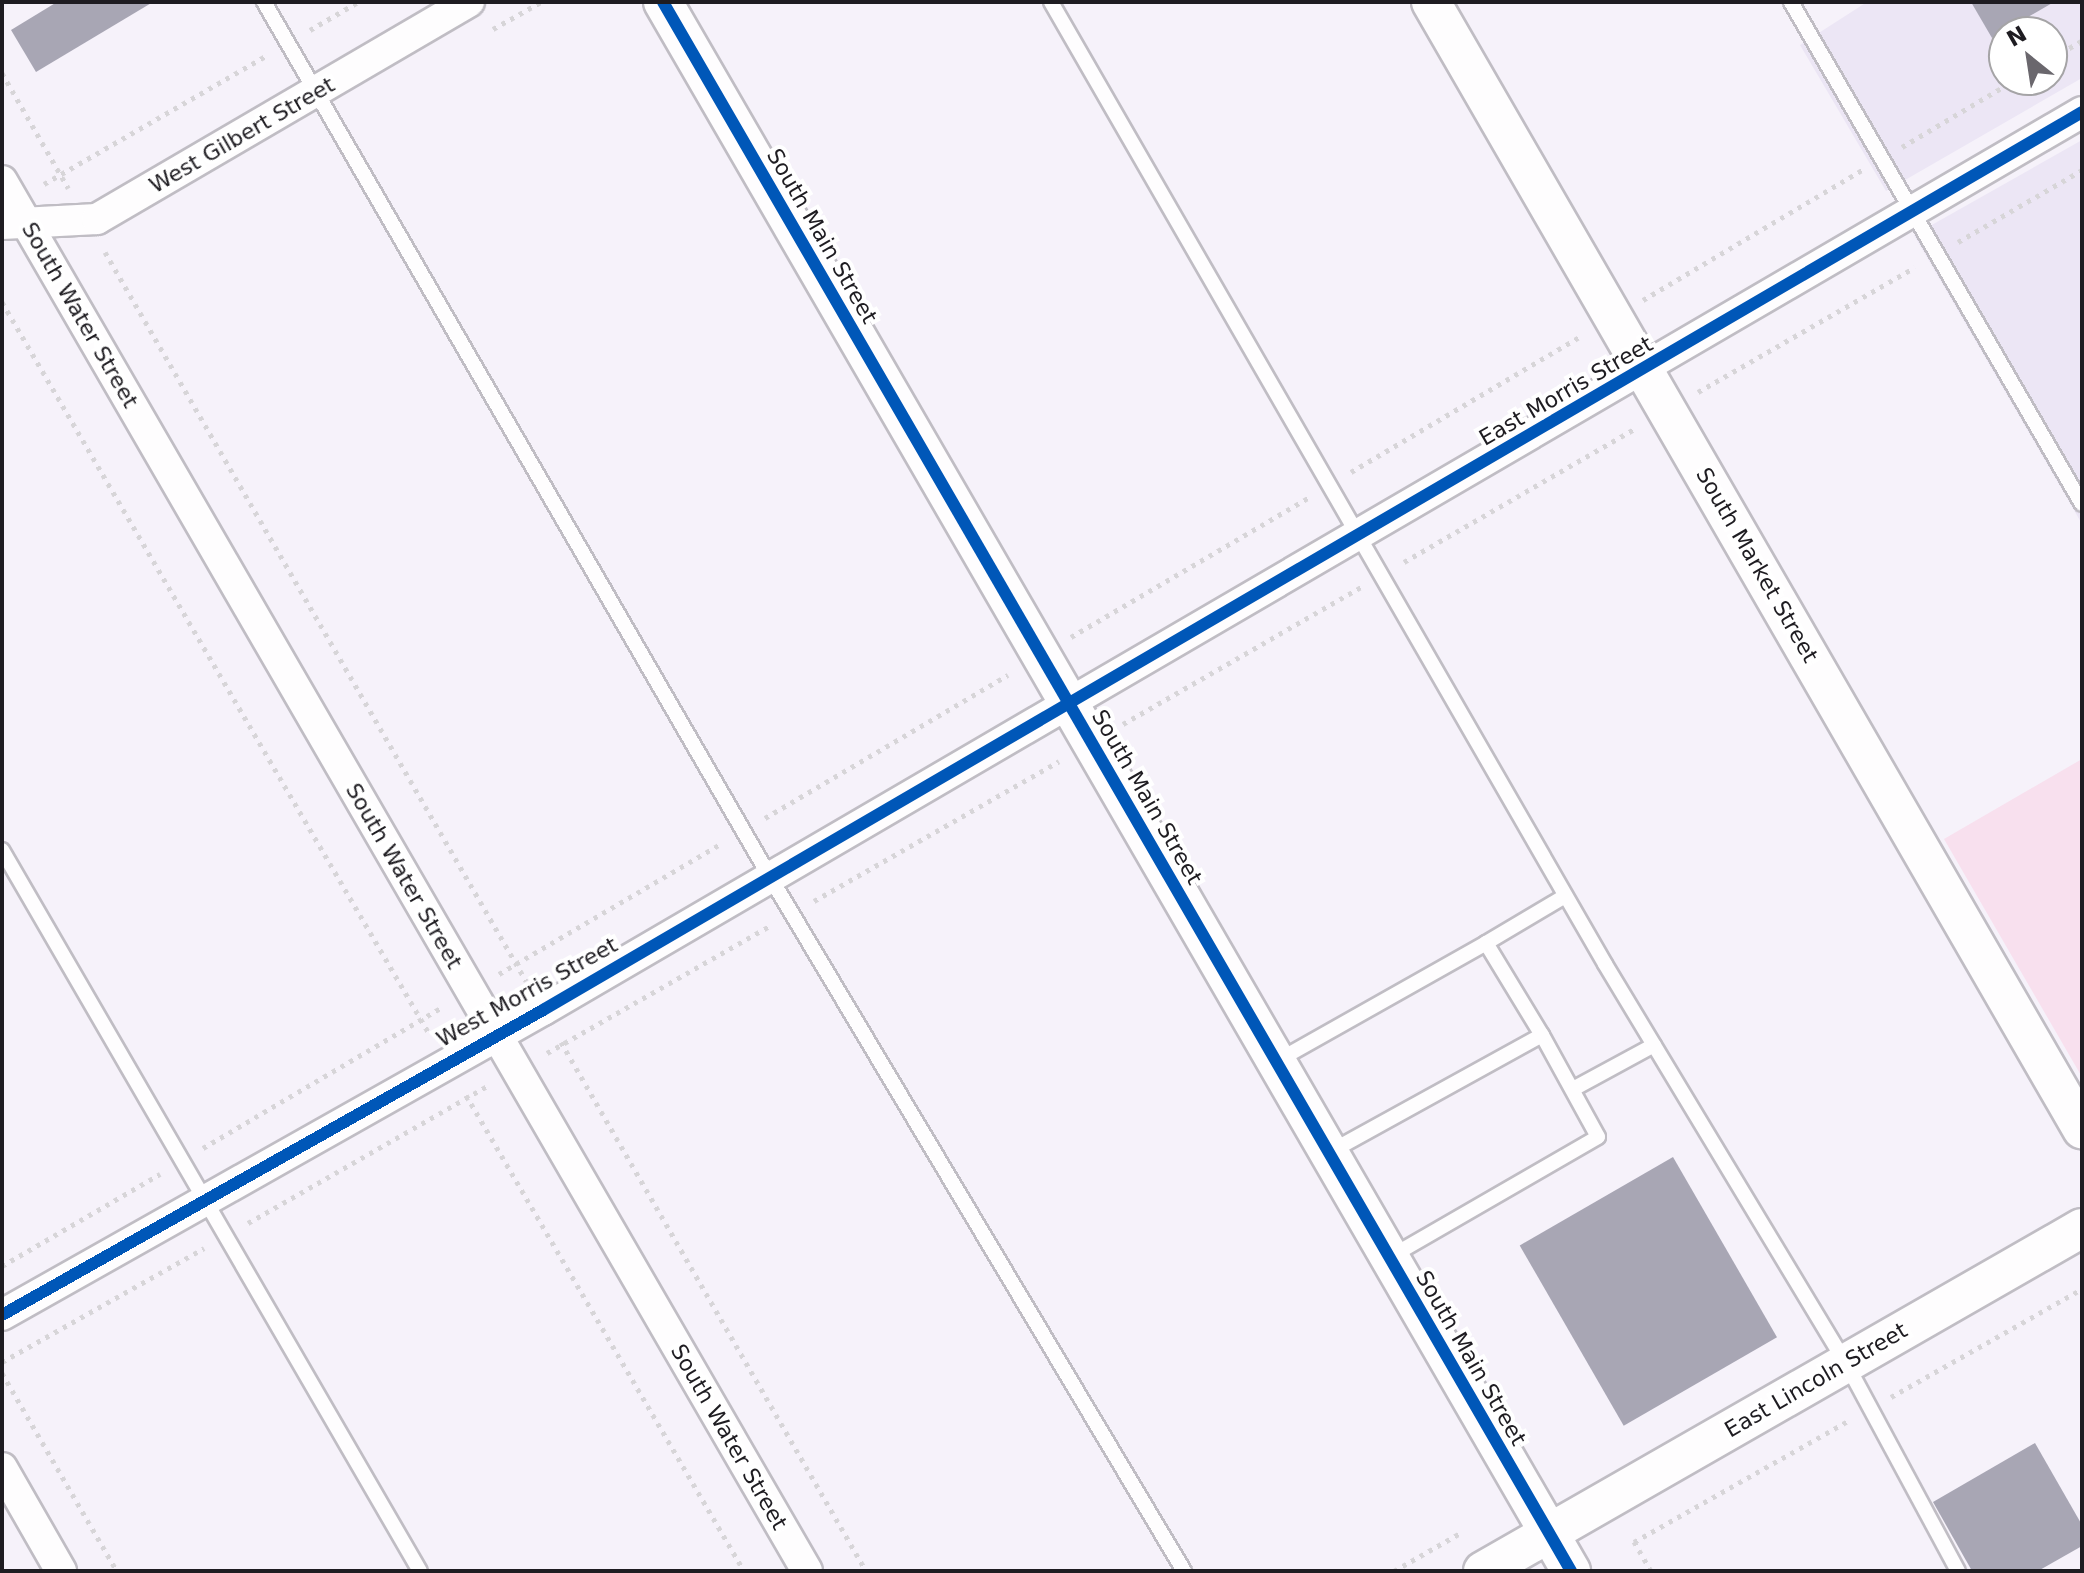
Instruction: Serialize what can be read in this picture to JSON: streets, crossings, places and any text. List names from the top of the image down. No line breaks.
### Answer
{"streets":{"street":["West Gilbert Street","South Main Street","South Water Street","East Morris Street","South Market Street","West Morris Street","East Lincoln Street"]},"crossings":[["West Gilbert Street","South Water Street"],["South Main Street","East Morris Street"],["South Main Street","West Morris Street"],["South Main Street","East Lincoln Street"],["South Water Street","West Morris Street"],["East Morris Street","South Market Street"],["East Morris Street","West Morris Street"]],"north":"top left"}
